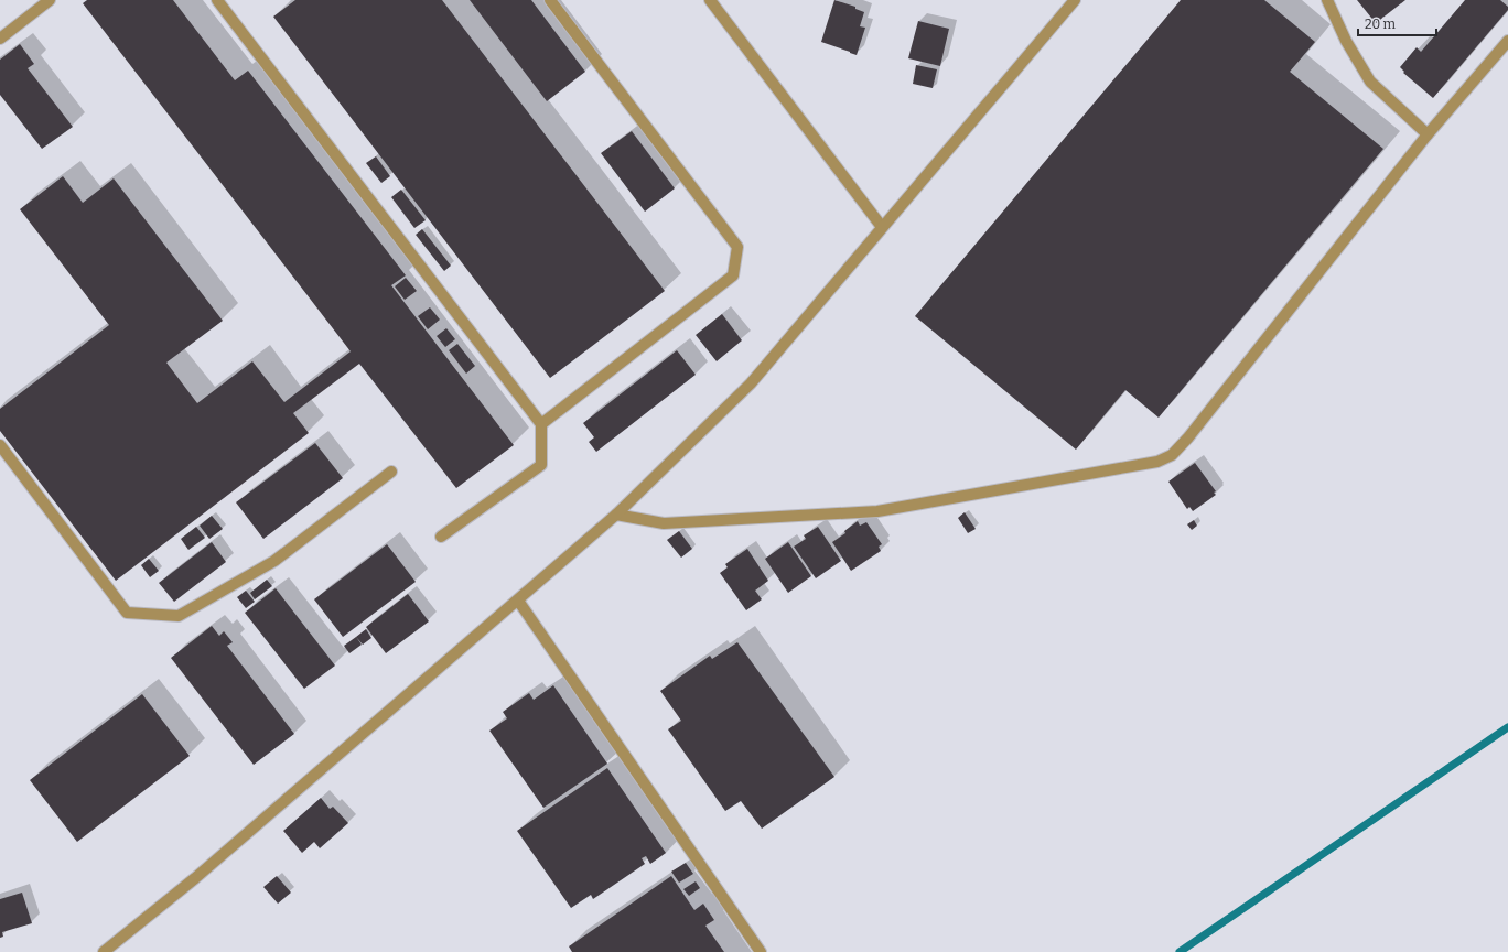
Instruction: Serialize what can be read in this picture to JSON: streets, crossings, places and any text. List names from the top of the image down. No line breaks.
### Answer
{"scale_bar":"20 m"}
